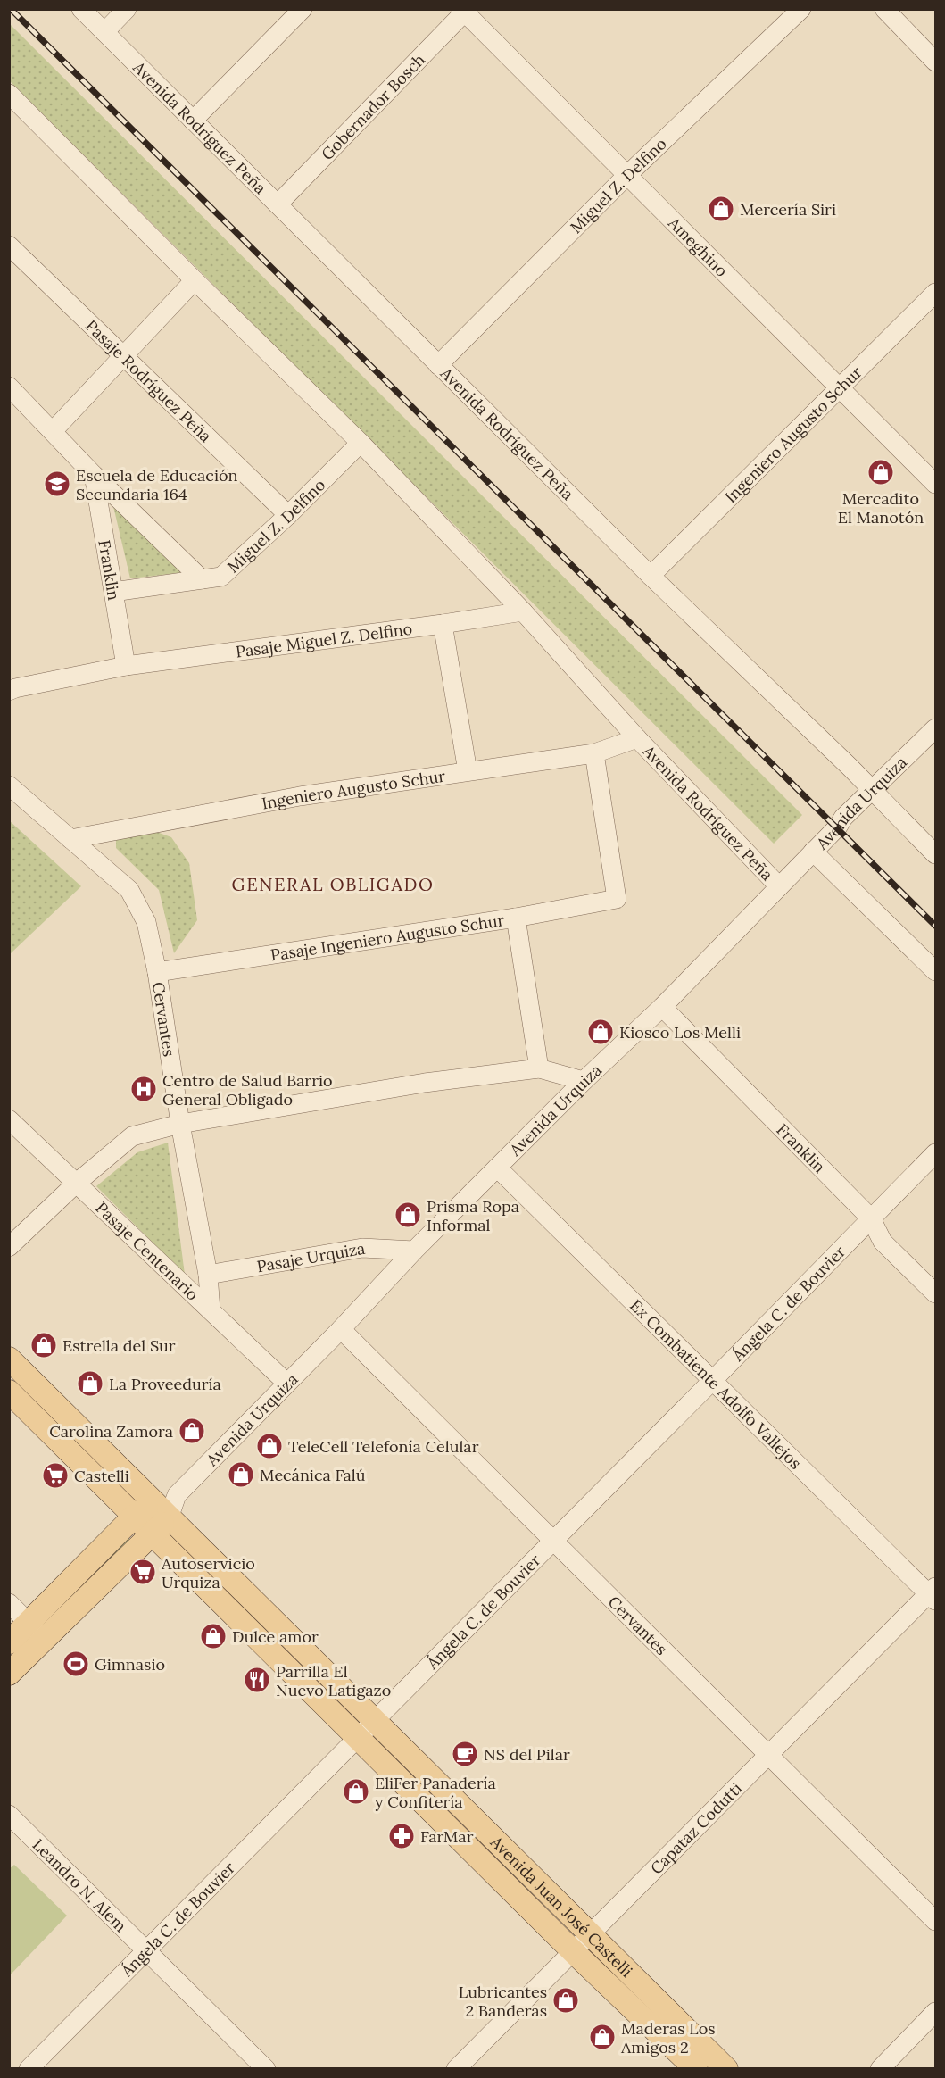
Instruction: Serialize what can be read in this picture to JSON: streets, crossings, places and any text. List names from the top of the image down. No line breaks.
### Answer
{"streets":{"main road":["Avenida Urquiza","Avenida Juan José Castelli"],"street":["Gobernador Bosch","Avenida Rodríguez Peña","Miguel Z. Delfino","Ameghino","Pasaje Rodríguez Peña","Ingeniero Augusto Schur","Franklin","Pasaje Miguel Z. Delfino","Pasaje Ingeniero Augusto Schur","Cervantes","Pasaje Centenario","Pasaje Urquiza","Ángela C. de Bouvier","Ex Combatiente Adolfo Vallejos","Capataz Codutti","Leandro N. Alem"]},"crossings":[["Gobernador Bosch","Avenida Rodríguez Peña"],["Gobernador Bosch","Ameghino"],["Avenida Rodríguez Peña","Miguel Z. Delfino"],["Avenida Rodríguez Peña","Ingeniero Augusto Schur"],["Avenida Rodríguez Peña","Pasaje Miguel Z. Delfino"],["Avenida Rodríguez Peña","Avenida Urquiza"],["Miguel Z. Delfino","Ameghino"],["Miguel Z. Delfino","Pasaje Rodríguez Peña"],["Miguel Z. Delfino","Franklin"],["Ameghino","Ingeniero Augusto Schur"],["Ingeniero Augusto Schur","Pasaje Ingeniero Augusto Schur"],["Ingeniero Augusto Schur","Cervantes"],["Franklin","Pasaje Miguel Z. Delfino"],["Franklin","Avenida Urquiza"],["Franklin","Ángela C. de Bouvier"],["Avenida Urquiza","Cervantes"],["Avenida Urquiza","Pasaje Centenario"],["Avenida Urquiza","Pasaje Urquiza"],["Avenida Urquiza","Ex Combatiente Adolfo Vallejos"],["Avenida Urquiza","Avenida Juan José Castelli"],["Pasaje Ingeniero Augusto Schur","Cervantes"],["Cervantes","Pasaje Centenario"],["Cervantes","Pasaje Urquiza"],["Cervantes","Ángela C. de Bouvier"],["Cervantes","Capataz Codutti"],["Ángela C. de Bouvier","Ex Combatiente Adolfo Vallejos"],["Ángela C. de Bouvier","Leandro N. Alem"],["Ángela C. de Bouvier","Avenida Juan José Castelli"],["Ex Combatiente Adolfo Vallejos","Capataz Codutti"],["Capataz Codutti","Avenida Juan José Castelli"]],"districts":["GENERAL OBLIGADO"],"places":{"shop":["Mercería Siri","Mercadito El Manotón","Kiosco Los Melli","Prisma Ropa Informal","Estrella del Sur","La Proveeduría","Carolina Zamora","TeleCell Telefonía Celular","Mecánica Falú","Dulce amor","EliFer Panadería y Confitería","Lubricantes 2 Banderas","Maderas Los Amigos 2"],"school or university":["Escuela de Educación Secundaria 164"],"hospital":["Centro de Salud Barrio General Obligado"],"supermarket":["Castelli","Autoservicio Urquiza"],"sports":["Gimnasio"],"restaurant":["Parrilla El Nuevo Latigazo"],"cafe":["NS del Pilar"],"pharmacy":["FarMar"]}}
